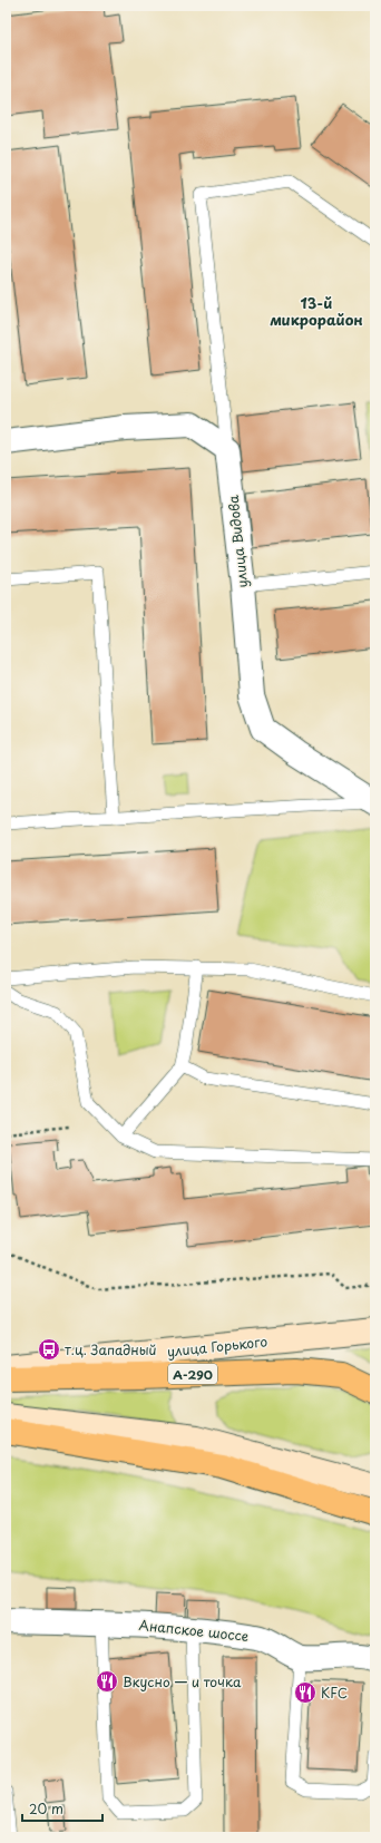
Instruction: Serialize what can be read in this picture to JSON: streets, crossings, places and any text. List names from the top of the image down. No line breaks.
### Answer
{"streets":{"highway":["А-290"],"main road":["улица Горького"],"street":["улица Видова","Анапское шоссе"]},"districts":["13-й микрорайон"],"places":{"bus stop":["т.ц. Западный"],"restaurant":["Вкусно — и точка","KFC"]},"scale_bar":"20 m"}
